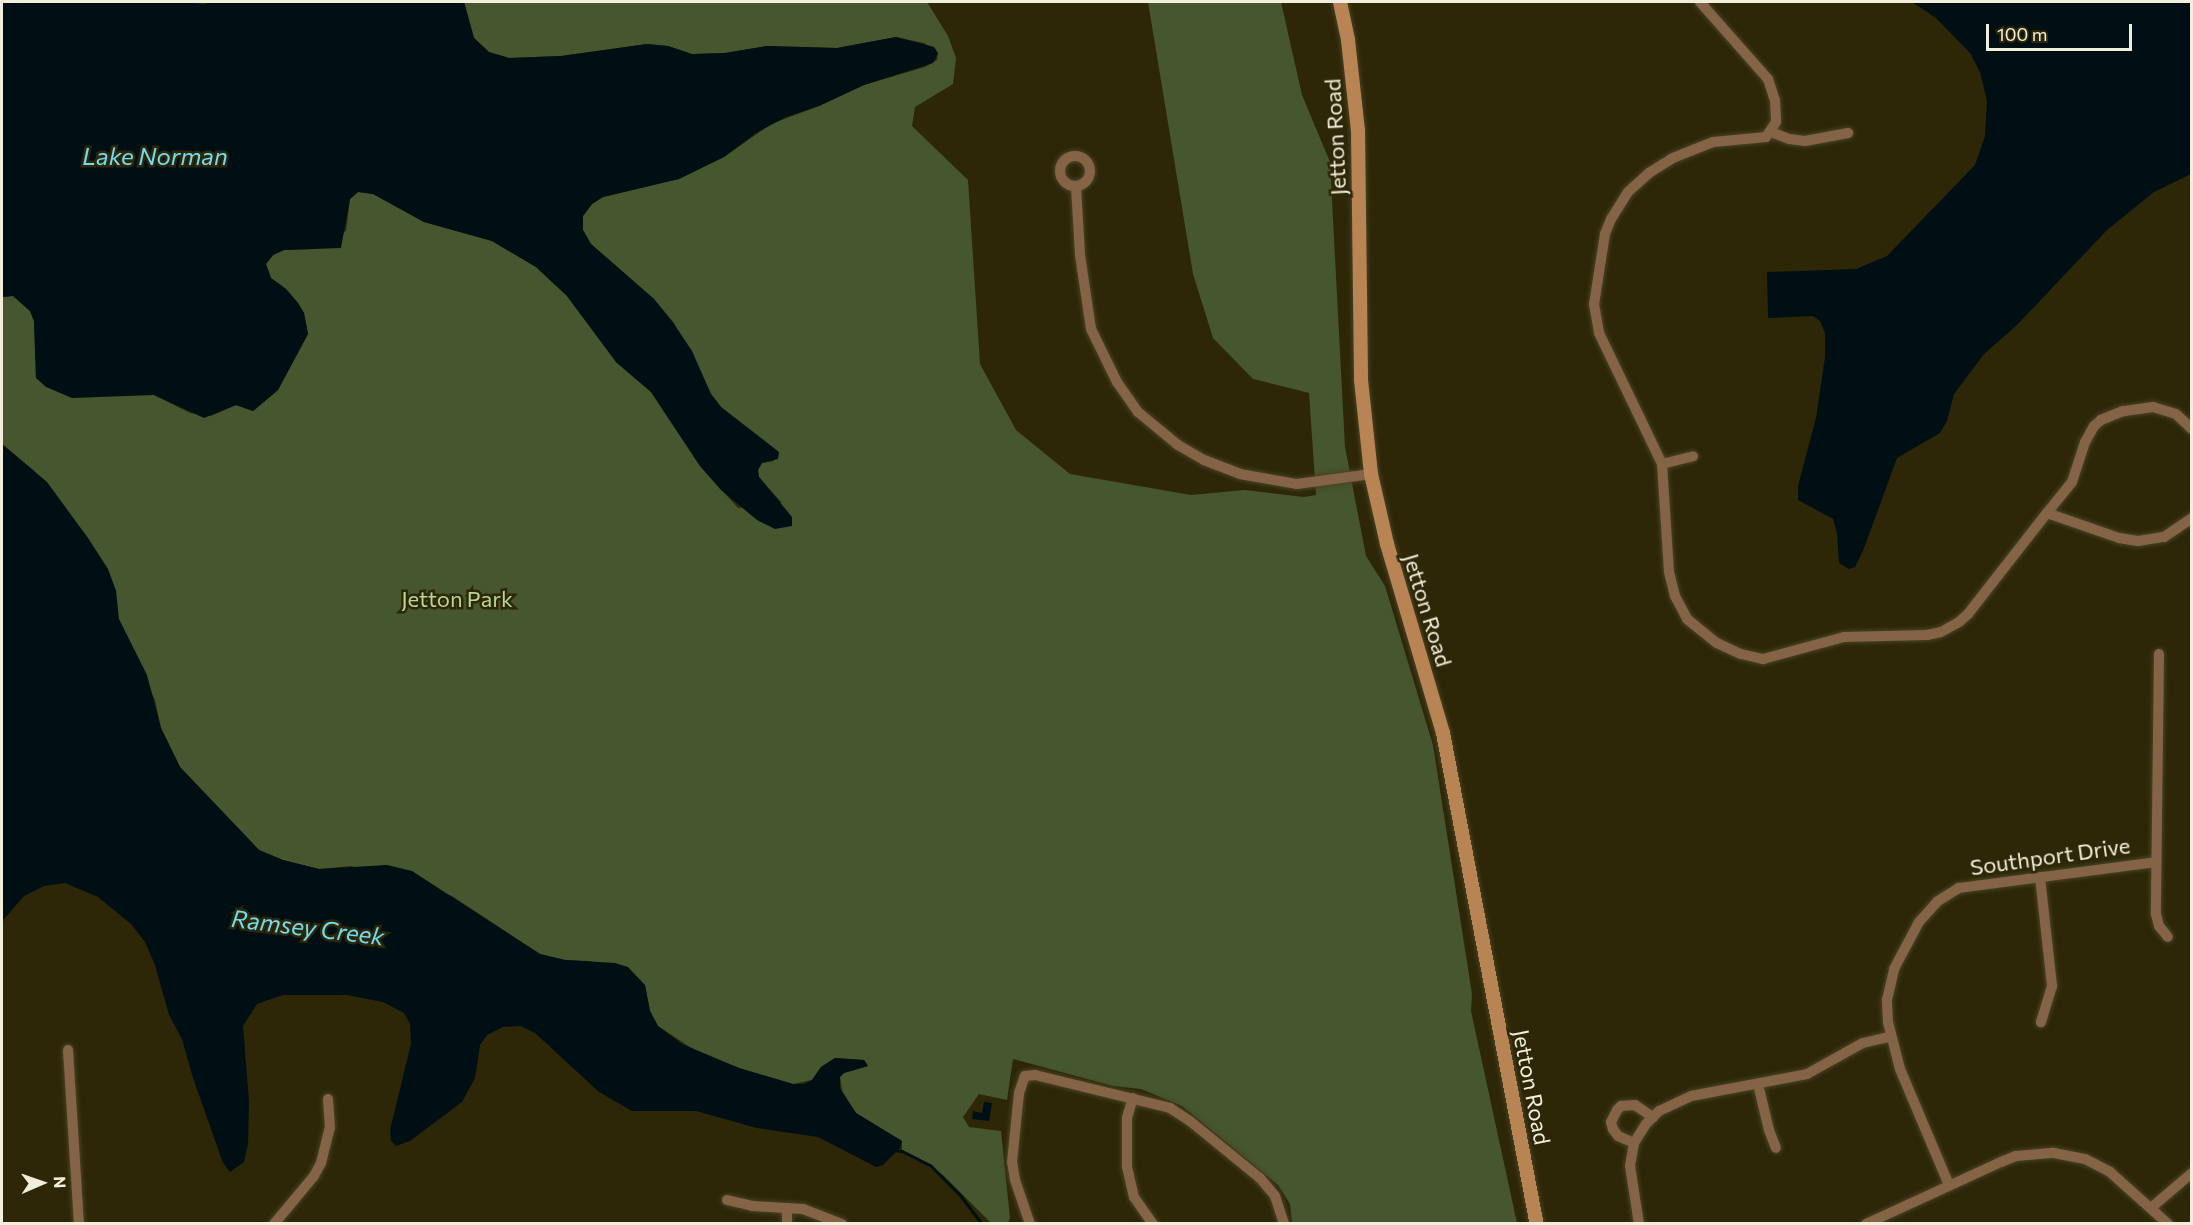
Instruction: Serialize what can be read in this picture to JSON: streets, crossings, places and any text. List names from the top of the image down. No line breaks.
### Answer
{"streets":{"street":["Jetton Road","Southport Drive"]},"water":["Lake Norman","Ramsey Creek"],"parks":["Jetton Park"],"scale_bar":"100 m","north":"right"}
